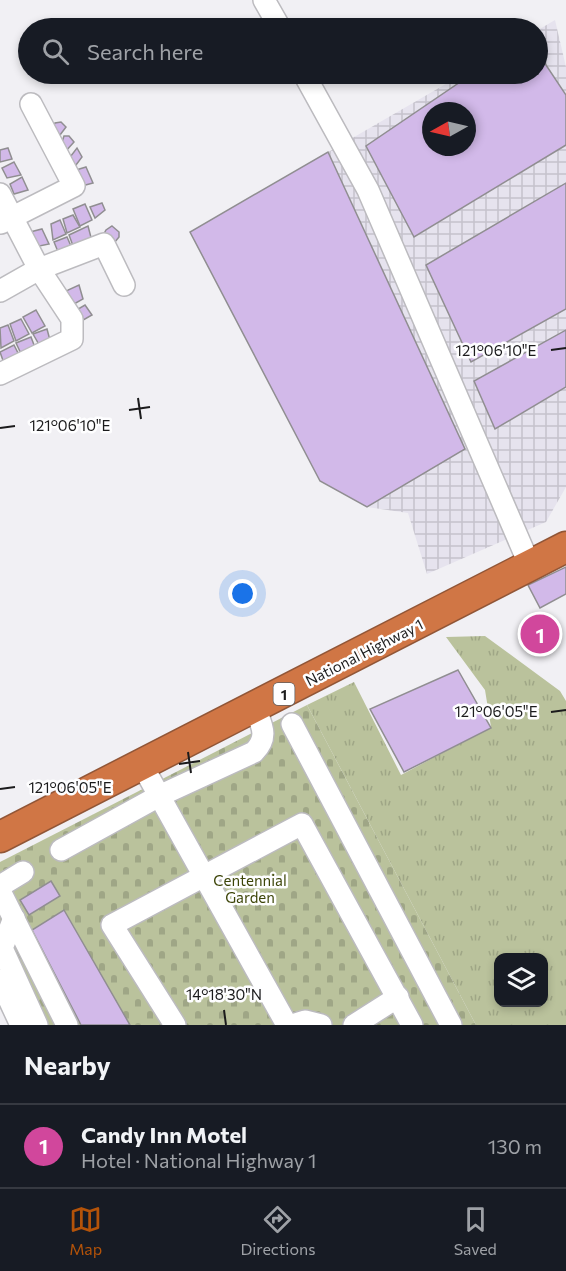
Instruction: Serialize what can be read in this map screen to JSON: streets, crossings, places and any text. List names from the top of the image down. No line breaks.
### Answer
{"streets":{"highway":["National Highway 1","1"]},"parks":["Centennial Garden"],"north":"left","page":{"search":"Search here","pins":"1","heading":"Nearby","list":[{"mark":"1","name":"Candy Inn Motel","note":"Hotel · National Highway 1","value":"130 m"}],"nav":["Map","Directions","Saved"]},"coordinates":["121°06'10\"E","121°06'05\"E","14°18'30\"N"]}
